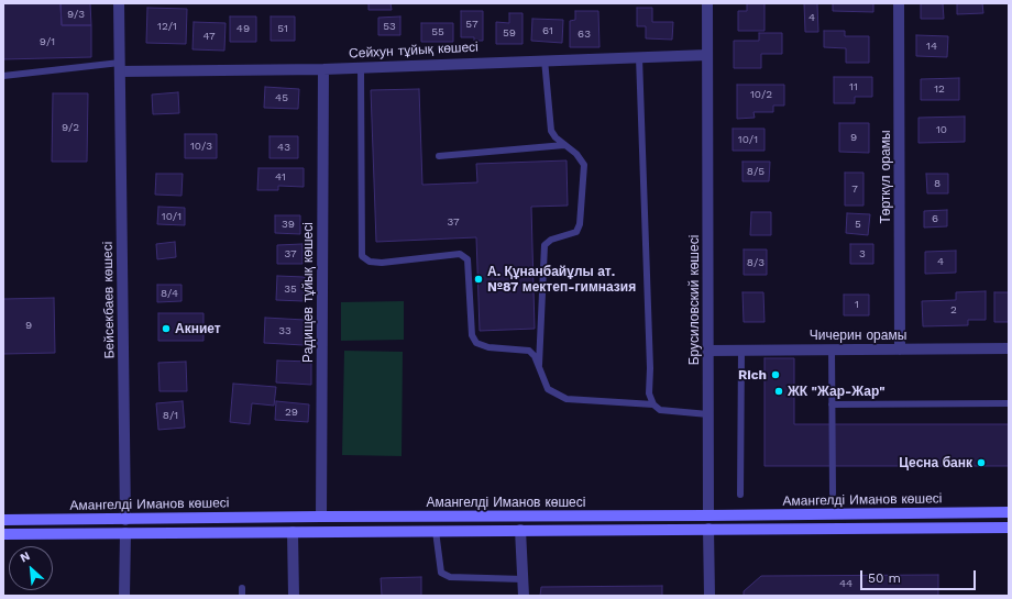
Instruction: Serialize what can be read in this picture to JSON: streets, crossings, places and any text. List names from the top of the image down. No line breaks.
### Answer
{"streets":{"main road":["Бейсекбаев көшесі","Брусиловский көшесі","Амангелді Иманов көшесі"],"street":["Сейхун тұйық көшесі","Төрткүл орамы","Радищев тұйық көшесі","Чичерин орамы"]},"crossings":[["Сейхун тұйық көшесі","Радищев тұйық көшесі"],["Сейхун тұйық көшесі","Бейсекбаев көшесі"],["Сейхун тұйық көшесі","Брусиловский көшесі"],["Төрткүл орамы","Чичерин орамы"],["Радищев тұйық көшесі","Амангелді Иманов көшесі"],["Бейсекбаев көшесі","Амангелді Иманов көшесі"],["Брусиловский көшесі","Чичерин орамы"],["Брусиловский көшесі","Амангелді Иманов көшесі"]],"places":["А. Құнанбайұлы ат. №87 мектеп-гимназия","Акниет","Rich","ЖК \"Жар-Жар\"","Цесна банк"],"house_numbers":["9/3","4","57","12/1","53","49","51","61","55","59","63","47","9/1","14","11","12","10/2","45","9/2","10","9","10/1","10/3","43","8/5","41","8","7","10/1","6","37","39","5","37","3","4","8/3","35","8/4","1","2","9","33","29","8/1","44"],"scale_bar":"50 m","north":"top left"}
